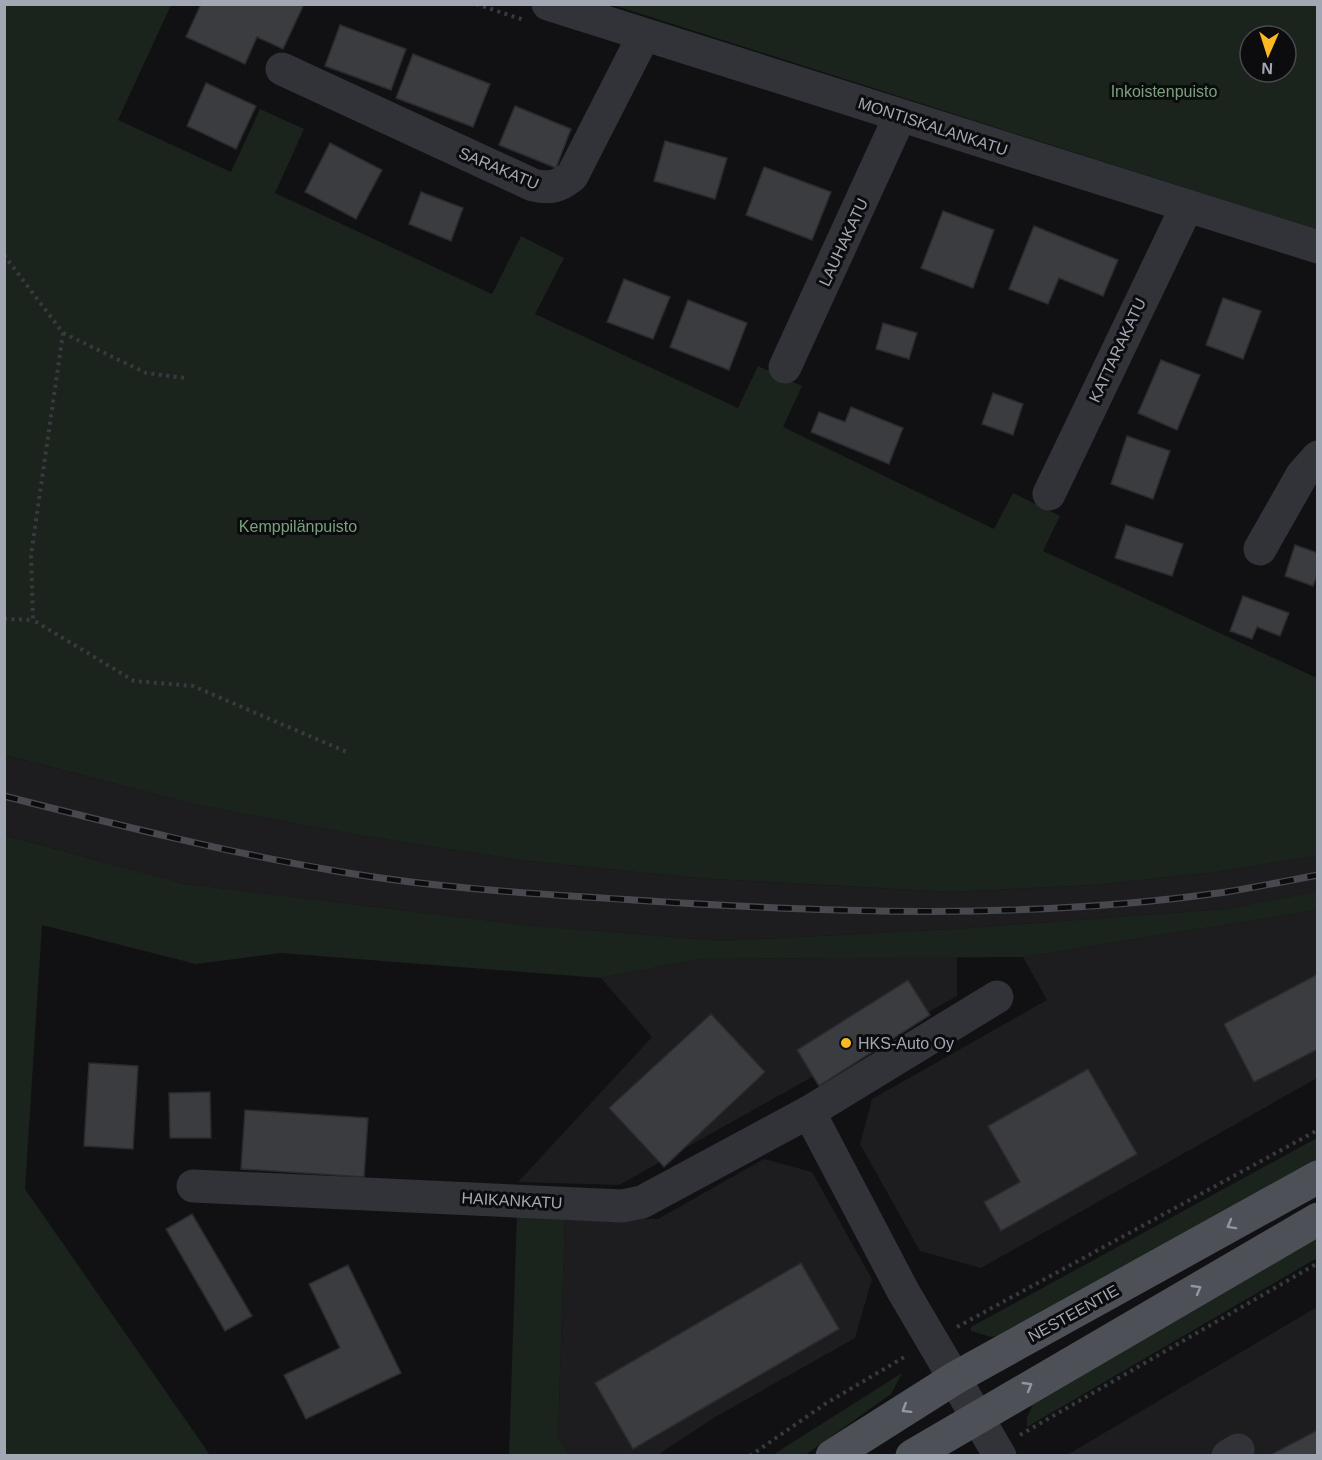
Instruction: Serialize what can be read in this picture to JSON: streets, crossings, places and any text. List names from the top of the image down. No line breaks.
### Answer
{"streets":{"main road":["NESTEENTIE"],"street":["MONTISKALANKATU","SARAKATU","LAUHAKATU","KATTARAKATU","HAIKANKATU"]},"crossings":[["MONTISKALANKATU","SARAKATU"],["MONTISKALANKATU","LAUHAKATU"],["MONTISKALANKATU","KATTARAKATU"]],"parks":["Inkoistenpuisto","Kemppilänpuisto"],"places":["HKS-Auto Oy"],"north":"bottom"}
